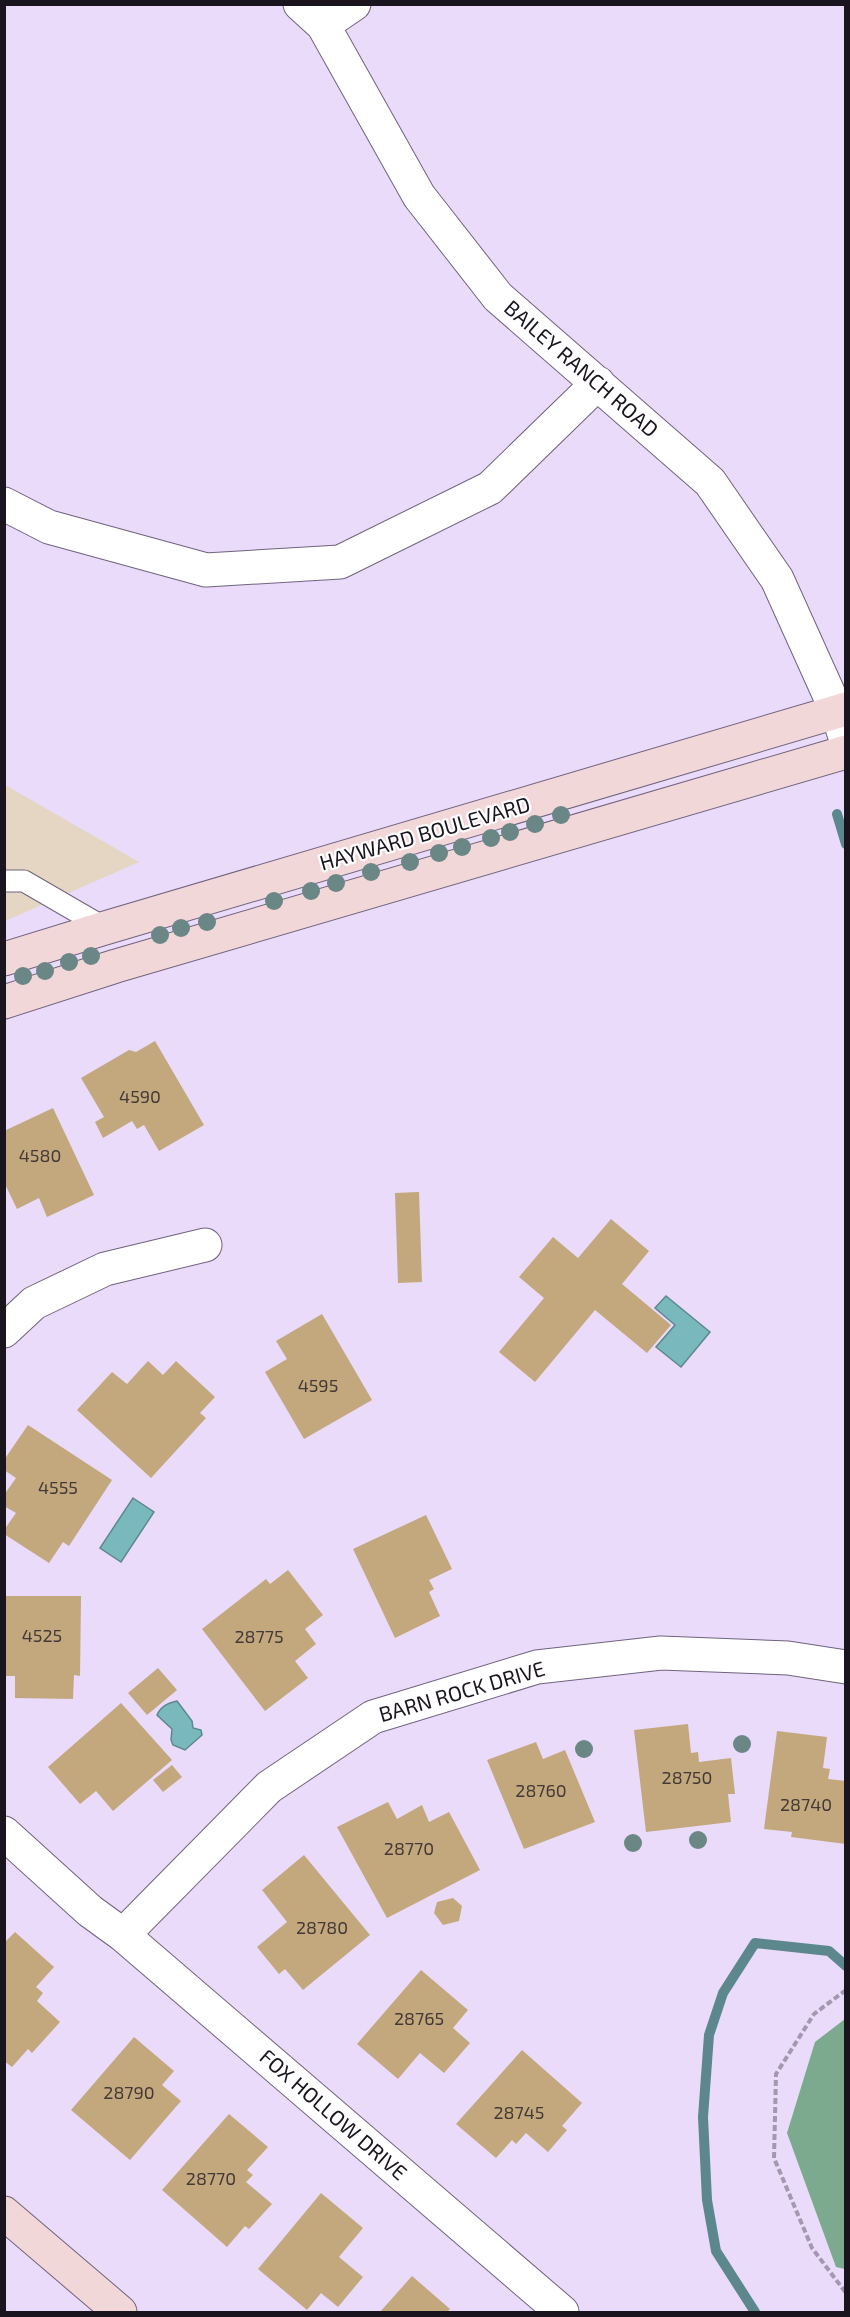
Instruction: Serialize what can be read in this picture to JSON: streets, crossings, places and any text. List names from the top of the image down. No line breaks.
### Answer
{"streets":{"main road":["HAYWARD BOULEVARD"],"street":["BAILEY RANCH ROAD","BARN ROCK DRIVE","FOX HOLLOW DRIVE"]},"crossings":[["BAILEY RANCH ROAD","HAYWARD BOULEVARD"],["BARN ROCK DRIVE","FOX HOLLOW DRIVE"]],"house_numbers":["4590","4580","4595","4555","4525","28775","28750","28760","28740","28770","28780","28765","28790","28745","28770"]}
